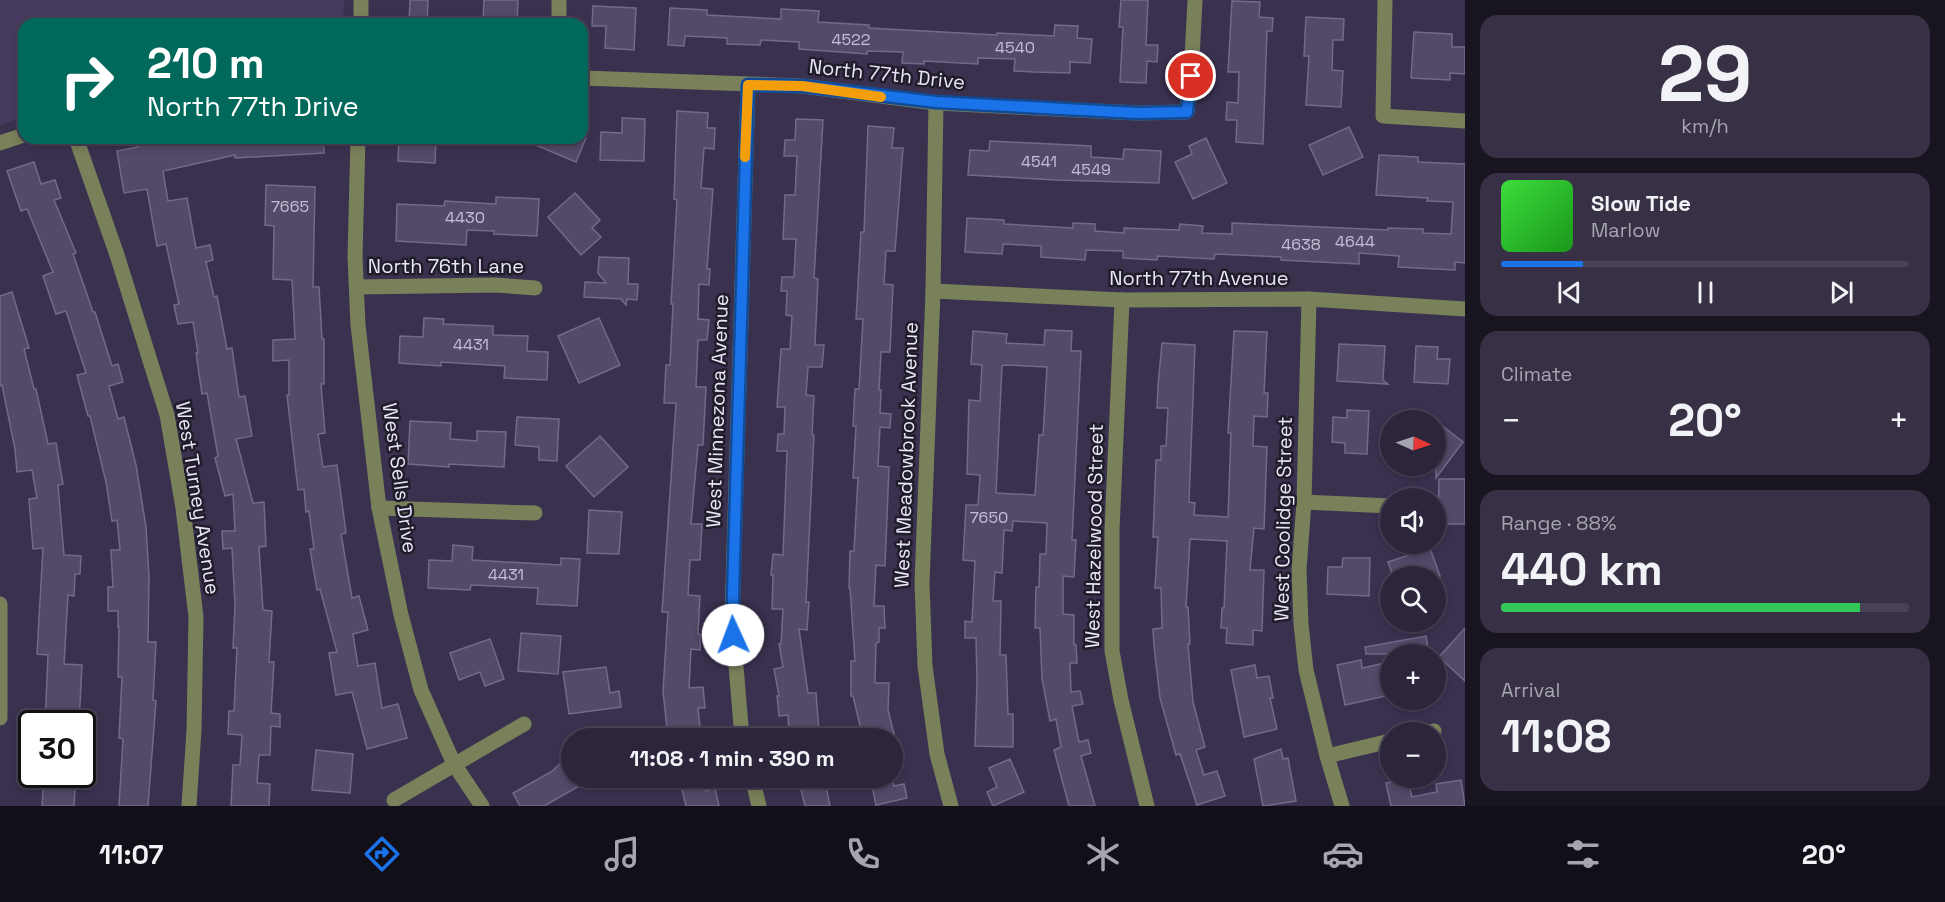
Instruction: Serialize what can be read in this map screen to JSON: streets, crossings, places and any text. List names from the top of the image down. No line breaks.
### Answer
{"streets":{"street":["North 77th Drive","North 76th Lane","North 77th Avenue","West Minnezona Avenue","West Meadowbrook Avenue","West Sells Drive","West Turney Avenue","West Coolidge Street","West Hazelwood Street"]},"crossings":[["North 77th Drive","West Minnezona Avenue"],["North 77th Drive","West Meadowbrook Avenue"],["North 76th Lane","West Sells Drive"],["North 77th Avenue","West Meadowbrook Avenue"],["North 77th Avenue","West Coolidge Street"],["North 77th Avenue","West Hazelwood Street"]],"house_numbers":["4522","4540","4541","4549","7665","4430","4644","4638","4431","7650","4431"],"north":"right","page":{"tile":[["29","km/h"],"Climate",["Range · 88%","440 km"],["Arrival","11:08"]],"turn":["210 m","North 77th Drive"],"song":["Slow Tide","Marlow"],"heat":["−","20°","+"],"map_buttons":["+","−"],"limit":"30","trip":"11:08 · 1 min · 390 m","tabs":["11:07","20°"]}}
